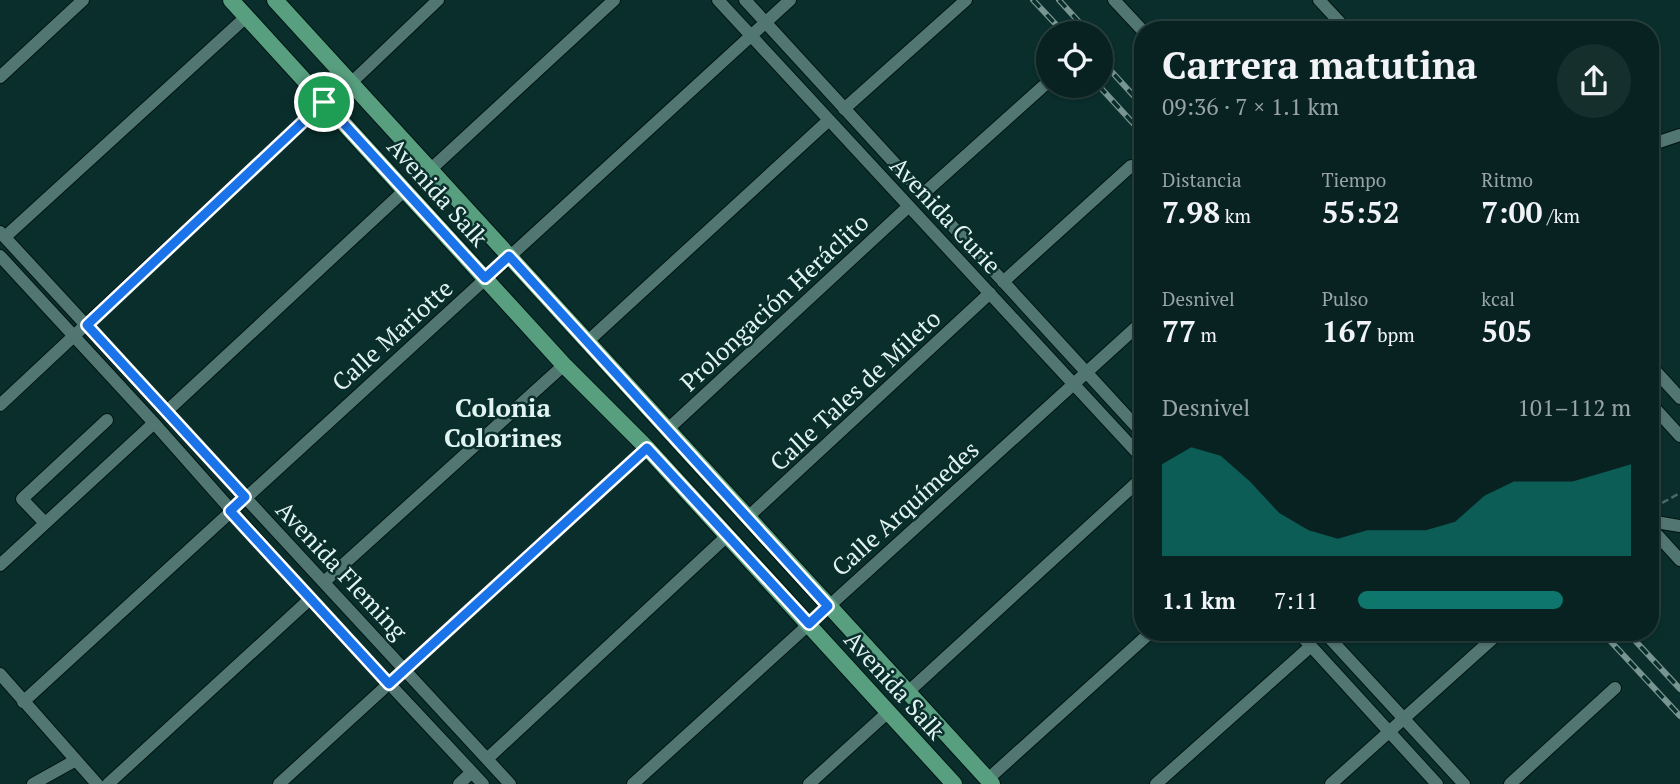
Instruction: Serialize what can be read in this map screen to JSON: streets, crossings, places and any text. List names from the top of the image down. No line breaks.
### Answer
{"streets":{"main road":["Avenida Salk"],"street":["Avenida Curie","Prolongación Heráclito","Calle Mariotte","Calle Tales de Mileto","Calle Arquímedes","Avenida Fleming"]},"crossings":[["Avenida Salk","Prolongación Heráclito"],["Avenida Salk","Calle Mariotte"],["Avenida Salk","Calle Tales de Mileto"],["Avenida Salk","Calle Arquímedes"],["Avenida Curie","Prolongación Heráclito"],["Avenida Curie","Calle Mariotte"],["Avenida Curie","Calle Tales de Mileto"],["Avenida Curie","Calle Arquímedes"],["Calle Mariotte","Avenida Fleming"]],"districts":["Colonia Colorines"],"page":{"heading":["Carrera matutina","09:36 · 7 × 1.1 km"],"stats":[["Distancia","7.98 km"],["Tiempo","55:52"],["Ritmo","7:00 /km"],["Desnivel","77 m"],["Pulso","167 bpm"],["kcal","505"]],"chart":["Desnivel","101–112 m"],"list":[{"name":"1.1 km","note":"7:11"}]}}
